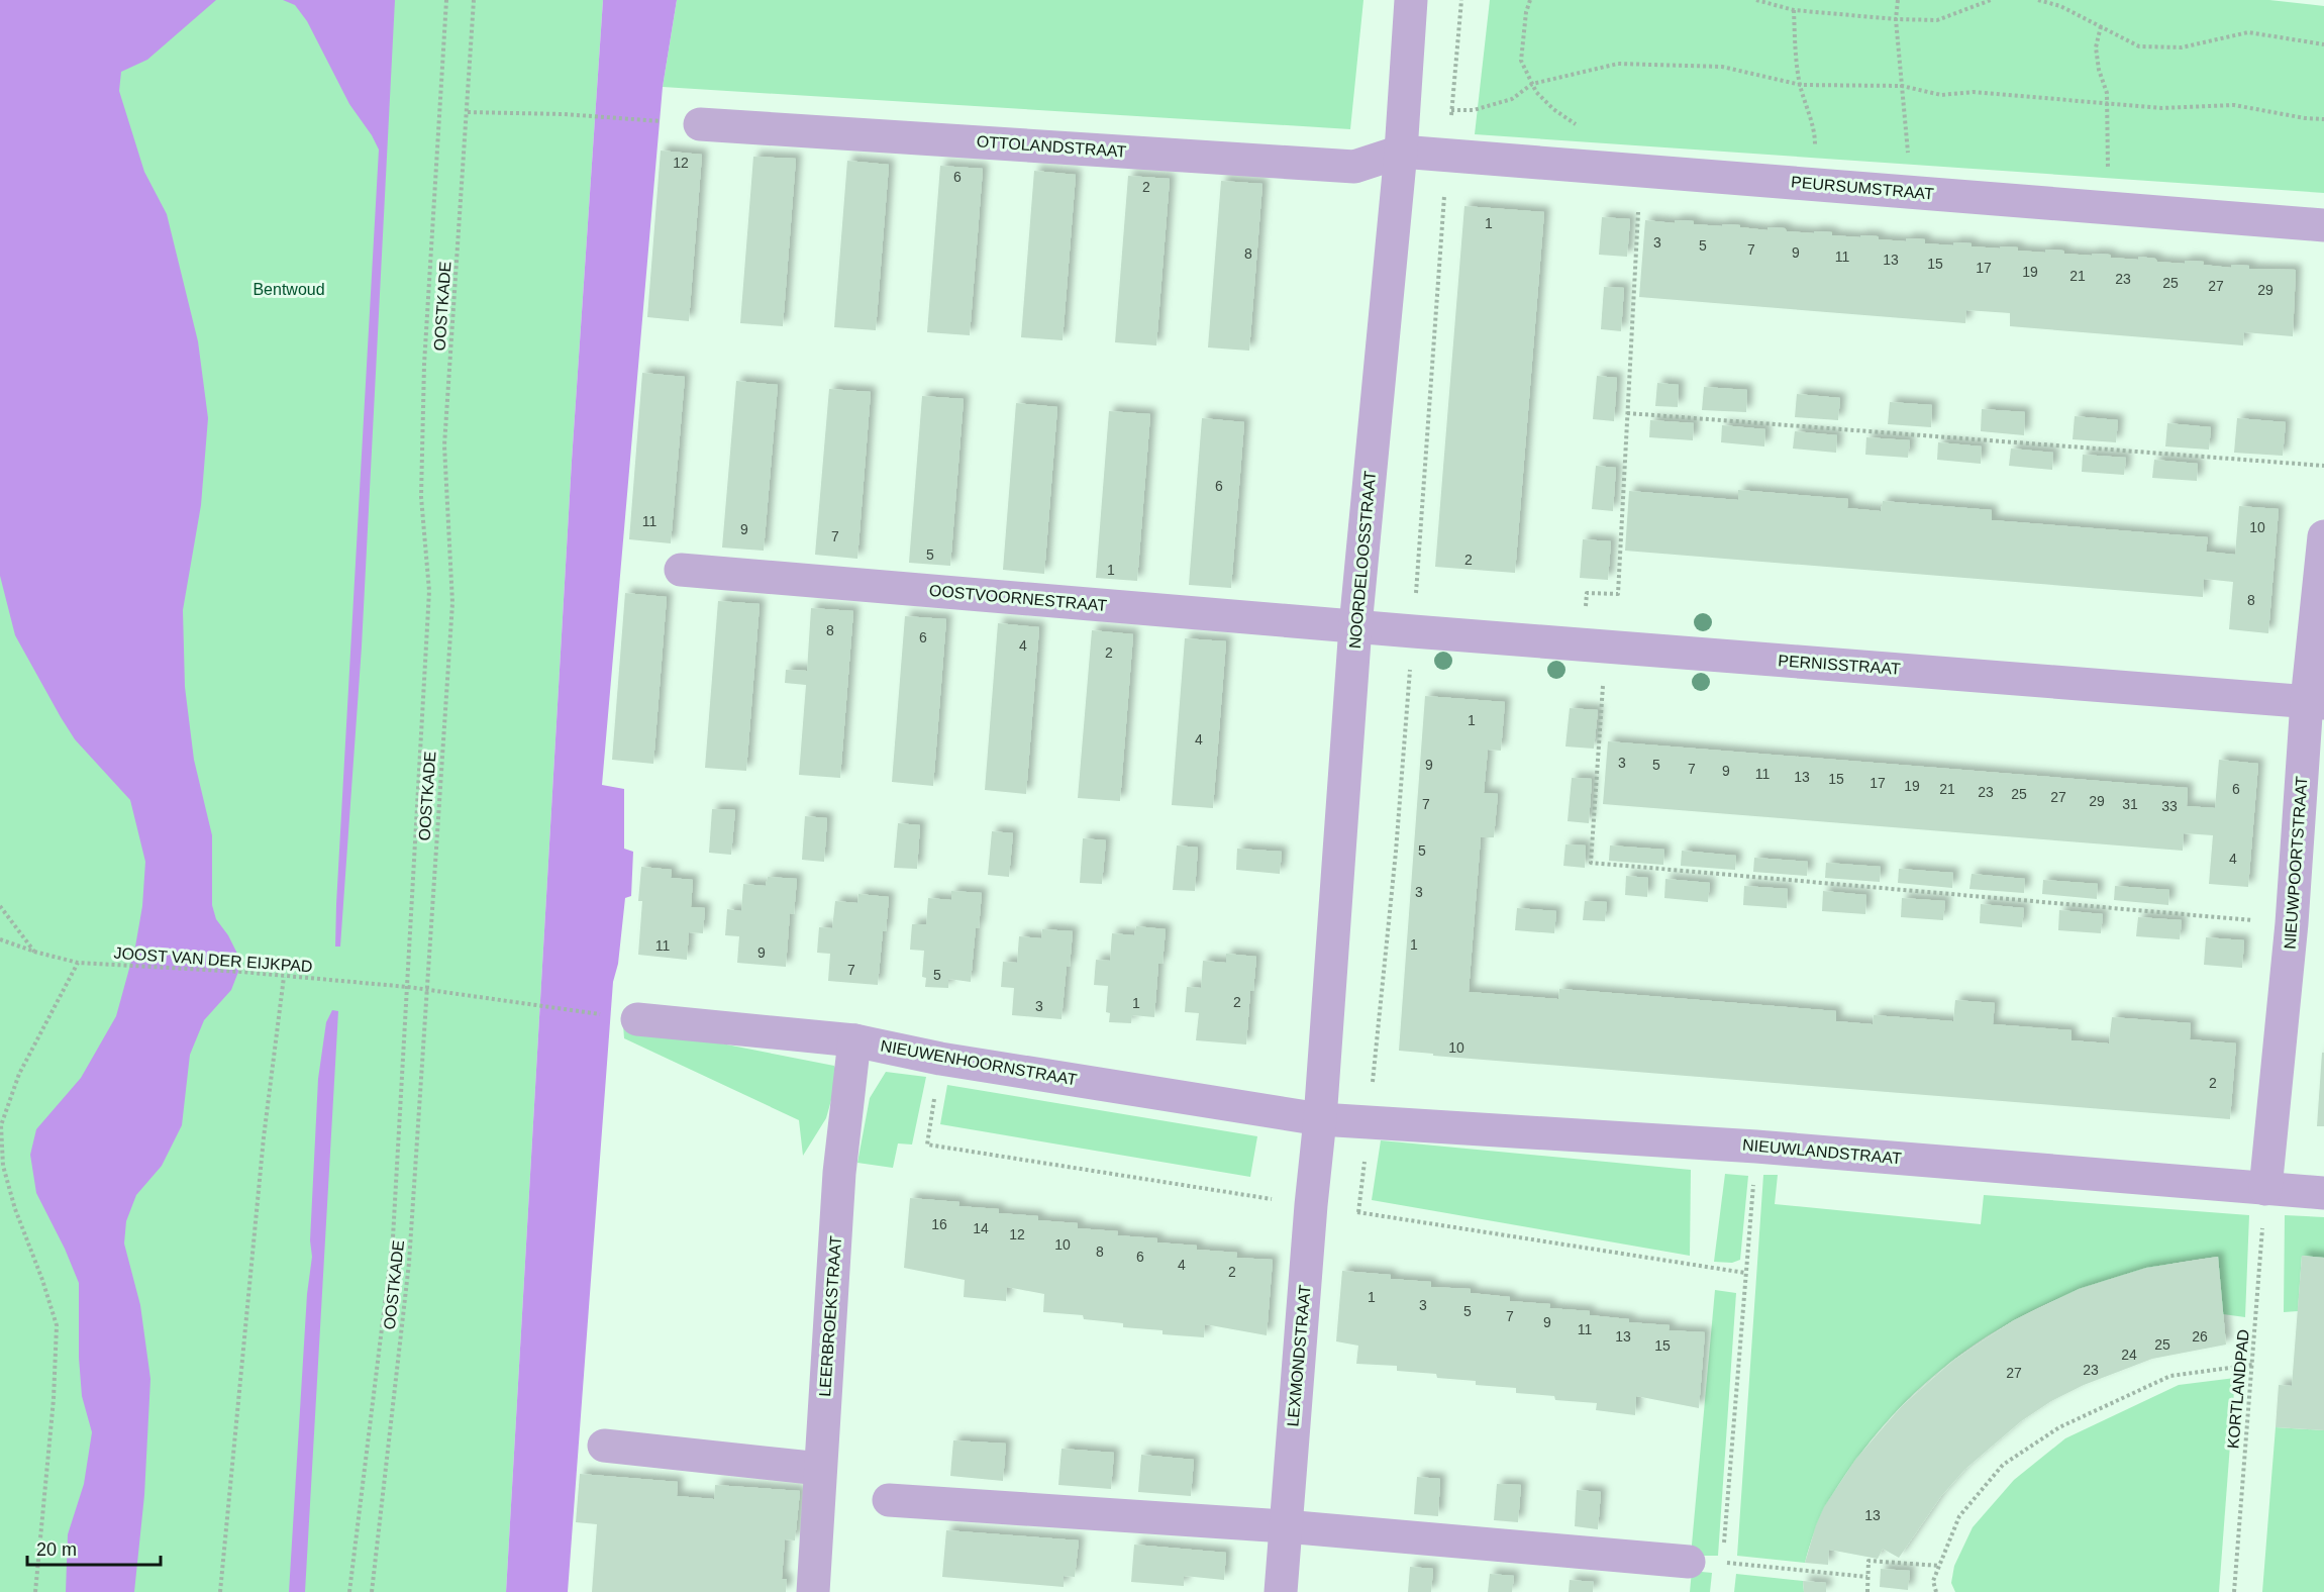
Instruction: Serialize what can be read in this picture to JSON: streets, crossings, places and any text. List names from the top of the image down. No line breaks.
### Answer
{"streets":{"street":["OTTOLANDSTRAAT","PEURSUMSTRAAT","NOORDELOOSSTRAAT","OOSTVOORNESTRAAT","PERNISSTRAAT","NIEUWPOORTSTRAAT","NIEUWENHOORNSTRAAT","NIEUWLANDSTRAAT","LEERBROEKSTRAAT","LEXMONDSTRAAT"],"path":["OOSTKADE","JOOST VAN DER EIJKPAD","KORTLANDPAD"]},"crossings":[["OTTOLANDSTRAAT","PEURSUMSTRAAT"],["OTTOLANDSTRAAT","NOORDELOOSSTRAAT"],["PEURSUMSTRAAT","NOORDELOOSSTRAAT"],["OOSTKADE","JOOST VAN DER EIJKPAD"],["NOORDELOOSSTRAAT","OOSTVOORNESTRAAT"],["NOORDELOOSSTRAAT","PERNISSTRAAT"],["NOORDELOOSSTRAAT","NIEUWENHOORNSTRAAT"],["NOORDELOOSSTRAAT","NIEUWLANDSTRAAT"],["NOORDELOOSSTRAAT","LEXMONDSTRAAT"],["OOSTVOORNESTRAAT","PERNISSTRAAT"],["PERNISSTRAAT","NIEUWPOORTSTRAAT"],["NIEUWPOORTSTRAAT","NIEUWLANDSTRAAT"],["NIEUWPOORTSTRAAT","KORTLANDPAD"],["JOOST VAN DER EIJKPAD","NIEUWENHOORNSTRAAT"],["NIEUWENHOORNSTRAAT","NIEUWLANDSTRAAT"],["NIEUWENHOORNSTRAAT","LEERBROEKSTRAAT"],["NIEUWENHOORNSTRAAT","LEXMONDSTRAAT"],["NIEUWLANDSTRAAT","LEXMONDSTRAAT"],["NIEUWLANDSTRAAT","KORTLANDPAD"]],"parks":["Bentwoud"],"house_numbers":["12","6","2","1","3","5","7","9","8","11","13","15","17","19","21","23","25","27","29","6","11","10","9","7","5","2","1","8","8","6","4","2","1","4","3","9","5","7","9","11","13","15","17","19","21","6","23","25","27","29","7","31","33","5","4","3","1","11","9","7","5","2","1","3","10","2","16","14","12","10","8","6","4","2","1","3","5","7","9","11","13","26","25","15","24","23","27","13"],"scale_bar":"20 m"}
